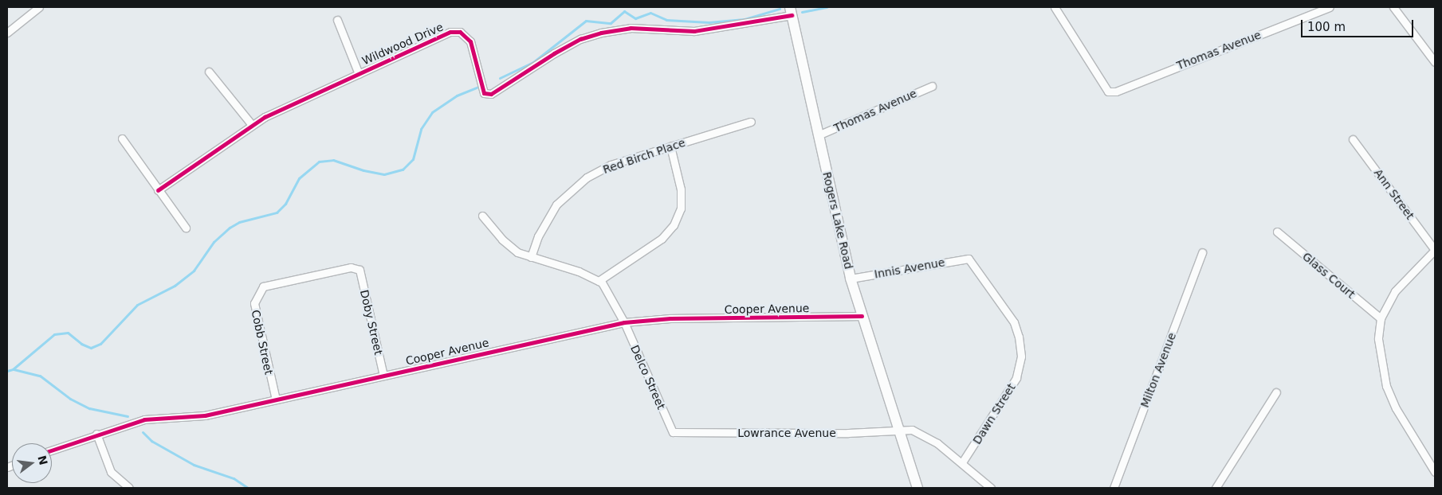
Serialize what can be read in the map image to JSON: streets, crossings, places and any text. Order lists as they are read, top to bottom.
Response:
{
  "streets": {
    "main road": ["Rogers Lake Road"],
    "street": [
      "Wildwood Drive",
      "Thomas Avenue",
      "Red Birch Place",
      "Ann Street",
      "Innis Avenue",
      "Glass Court",
      "Cooper Avenue",
      "Doby Street",
      "Cobb Street",
      "Milton Avenue",
      "Delco Street",
      "Dawn Street",
      "Lowrance Avenue"
    ]
  },
  "crossings": [
    ["Wildwood Drive", "Rogers Lake Road"],
    ["Thomas Avenue", "Rogers Lake Road"],
    ["Rogers Lake Road", "Innis Avenue"],
    ["Rogers Lake Road", "Cooper Avenue"],
    ["Rogers Lake Road", "Lowrance Avenue"],
    ["Innis Avenue", "Dawn Street"],
    ["Cooper Avenue", "Doby Street"],
    ["Cooper Avenue", "Cobb Street"],
    ["Cooper Avenue", "Delco Street"],
    ["Doby Street", "Cobb Street"],
    ["Delco Street", "Lowrance Avenue"]
  ],
  "scale_bar": "100 m",
  "north": "right"
}
